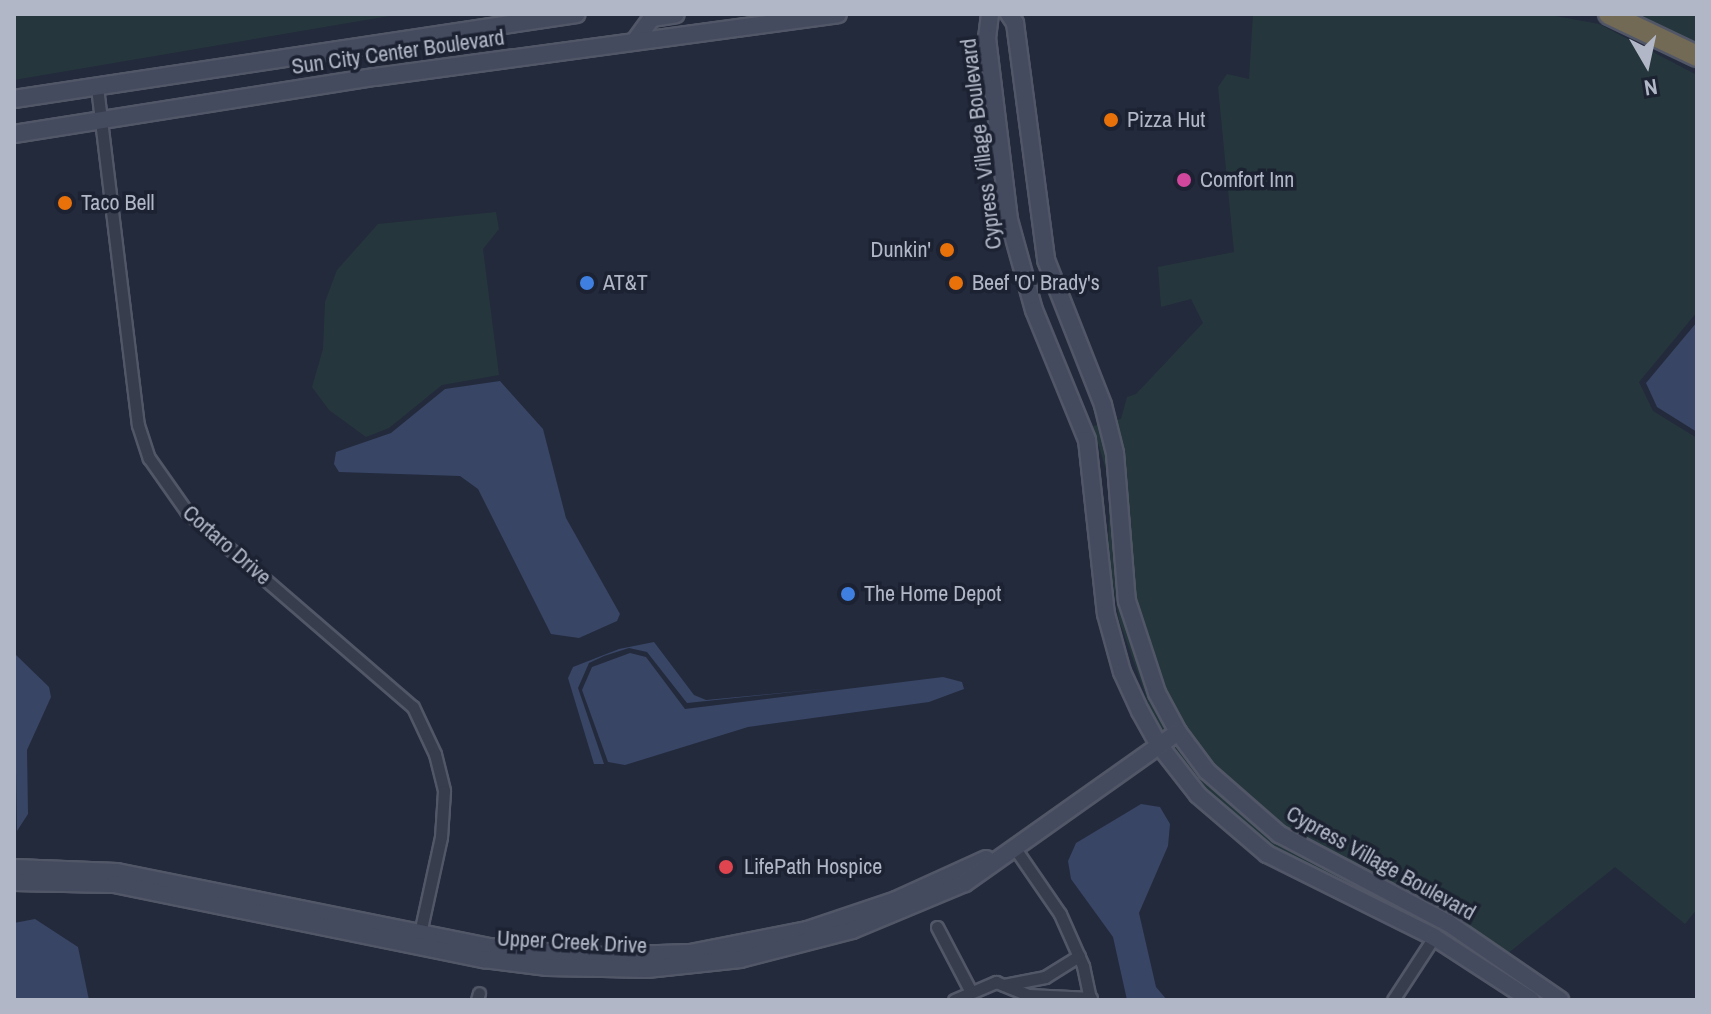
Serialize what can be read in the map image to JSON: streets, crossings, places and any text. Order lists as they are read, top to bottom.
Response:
{
  "streets": {
    "street": [
      "Sun City Center Boulevard",
      "Cypress Village Boulevard",
      "Cortaro Drive",
      "Upper Creek Drive"
    ]
  },
  "crossings": [
    ["Sun City Center Boulevard", "Cortaro Drive"],
    ["Cypress Village Boulevard", "Upper Creek Drive"],
    ["Cortaro Drive", "Upper Creek Drive"]
  ],
  "places": [
    "Pizza Hut",
    "Comfort Inn",
    "Taco Bell",
    "Dunkin'",
    "AT&T",
    "Beef 'O' Brady's",
    "The Home Depot",
    "LifePath Hospice"
  ],
  "north": "bottom"
}
